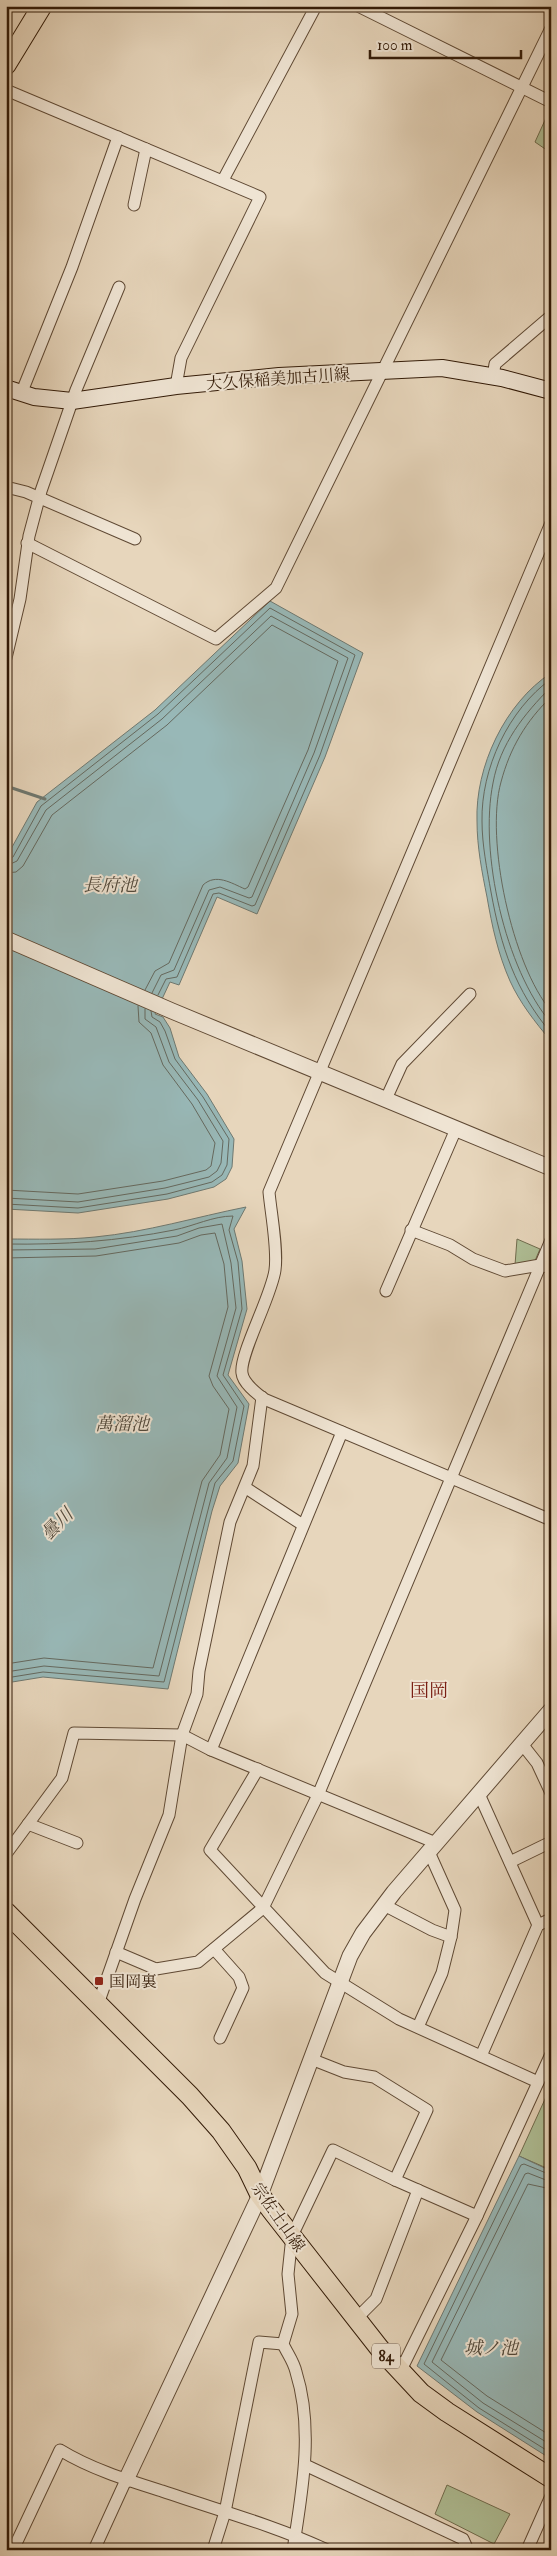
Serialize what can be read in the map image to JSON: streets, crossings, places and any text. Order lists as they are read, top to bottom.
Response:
{
  "streets": {
    "main road": ["大久保稲美加古川線", "宗佐土山線", "84"]
  },
  "districts": ["国岡"],
  "water": [
    "長府池",
    "萬溜池",
    "曇川",
    "城ノ池"
  ],
  "places": {
    "transit": ["国岡裏"]
  },
  "scale_bar": "100 m"
}
